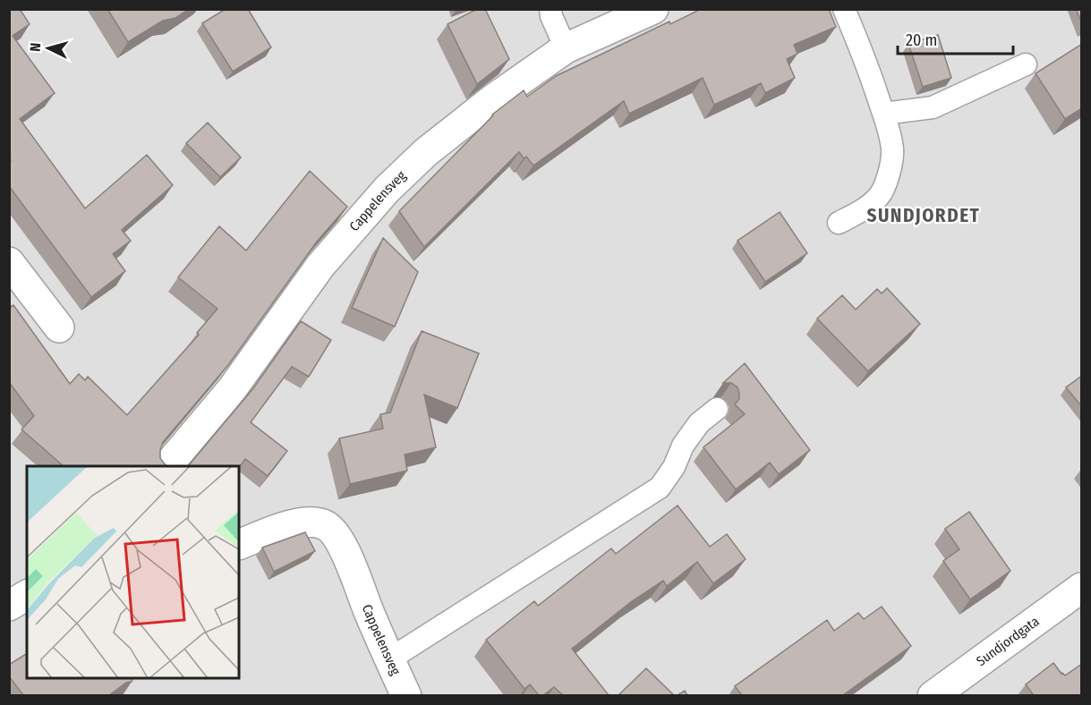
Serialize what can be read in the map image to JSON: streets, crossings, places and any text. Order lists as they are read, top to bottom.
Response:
{
  "streets": {
    "street": ["Cappelensveg", "Sundjordgata"]
  },
  "districts": ["SUNDJORDET"],
  "scale_bar": "20 m",
  "north": "left"
}
